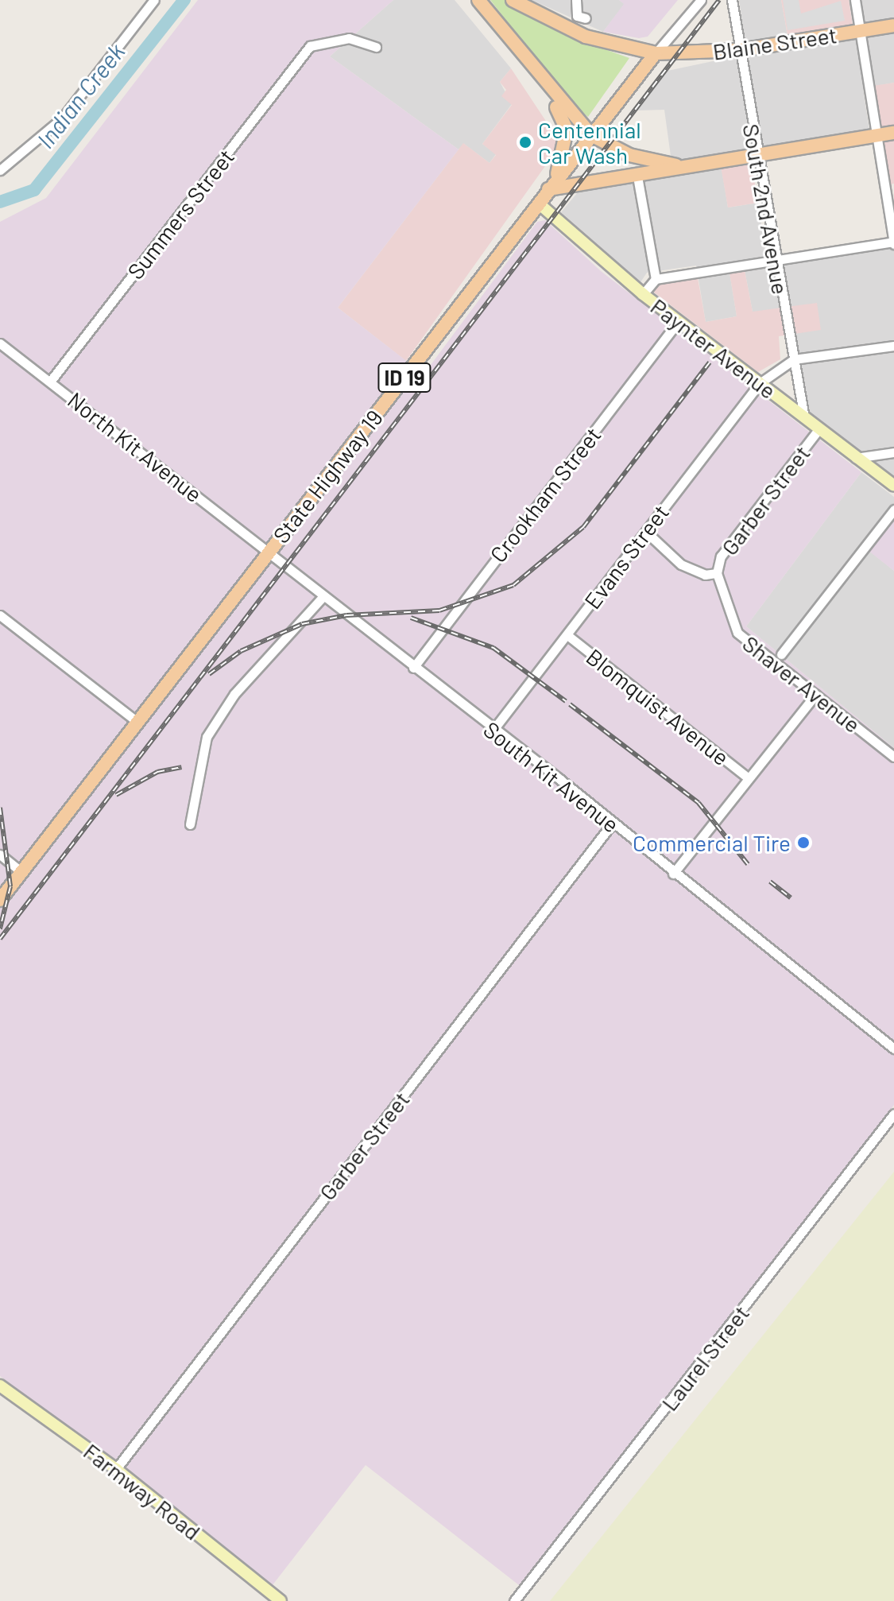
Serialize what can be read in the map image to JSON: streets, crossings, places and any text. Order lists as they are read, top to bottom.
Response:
{
  "streets": {
    "main road": ["Blaine Street", "ID 19", "State Highway 19"],
    "street": [
      "South 2nd Avenue",
      "Summers Street",
      "Paynter Avenue",
      "North Kit Avenue",
      "Crookham Street",
      "Garber Street",
      "Evans Street",
      "Shaver Avenue",
      "Blomquist Avenue",
      "South Kit Avenue",
      "Laurel Street",
      "Farmway Road"
    ]
  },
  "crossings": [
    ["Blaine Street", "South 2nd Avenue"],
    ["Blaine Street", "State Highway 19"],
    ["South 2nd Avenue", "Paynter Avenue"],
    ["South 2nd Avenue", "Evans Street"],
    ["Summers Street", "North Kit Avenue"],
    ["Paynter Avenue", "State Highway 19"],
    ["Paynter Avenue", "Crookham Street"],
    ["Paynter Avenue", "Garber Street"],
    ["Paynter Avenue", "Evans Street"],
    ["North Kit Avenue", "State Highway 19"],
    ["North Kit Avenue", "South Kit Avenue"],
    ["State Highway 19", "South Kit Avenue"],
    ["Crookham Street", "South Kit Avenue"],
    ["Garber Street", "Shaver Avenue"],
    ["Garber Street", "South Kit Avenue"],
    ["Garber Street", "Farmway Road"],
    ["Evans Street", "Blomquist Avenue"],
    ["Evans Street", "South Kit Avenue"]
  ],
  "water": ["Indian Creek"],
  "places": ["Centennial Car Wash", "Commercial Tire"]
}
